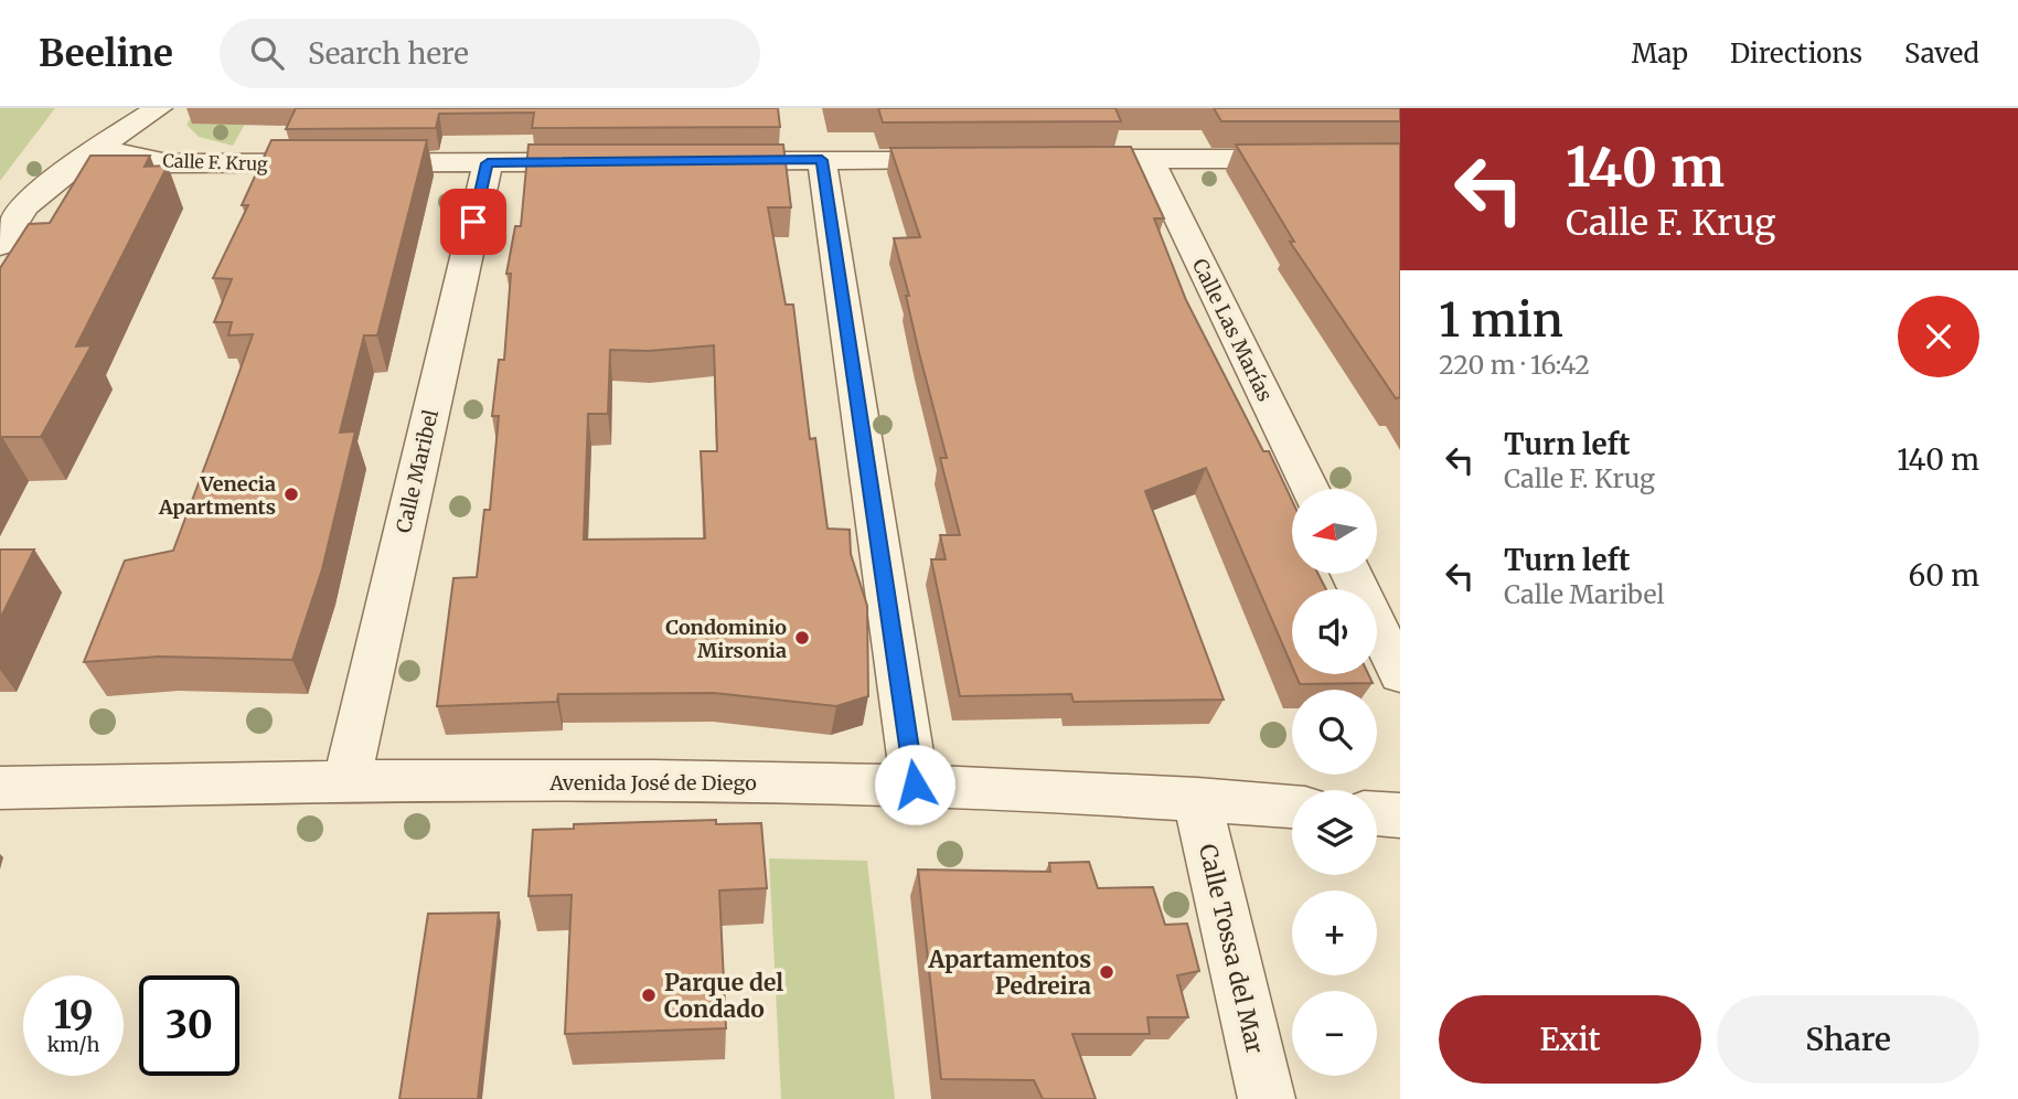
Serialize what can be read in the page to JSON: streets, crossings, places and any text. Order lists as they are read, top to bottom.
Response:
{
  "streets": {
    "street": [
      "Calle F. Krug",
      "Calle Las Marías",
      "Calle Maribel",
      "Avenida José de Diego",
      "Calle Tossa del Mar"
    ]
  },
  "crossings": [
    ["Calle F. Krug", "Calle Maribel"],
    ["Calle Maribel", "Avenida José de Diego"],
    ["Avenida José de Diego", "Calle Tossa del Mar"]
  ],
  "places": [
    "Venecia Apartments",
    "Condominio Mirsonia",
    "Apartamentos Pedreira",
    "Parque del Condado"
  ],
  "north": "left",
  "page": {
    "header": "Beeline",
    "search": "Search here",
    "nav": ["Map", "Directions", "Saved"],
    "turn": ["140 m", "Calle F. Krug"],
    "heading": ["1 min", "220 m · 16:42"],
    "list": [
      {
        "name": "Turn left",
        "note": "Calle F. Krug",
        "value": "140 m"
      },
      {
        "name": "Turn left",
        "note": "Calle Maribel",
        "value": "60 m"
      }
    ],
    "map_buttons": ["+", "−"],
    "speed": "19 km/h",
    "limit": "30",
    "buttons": ["Exit", "Share"]
  }
}
